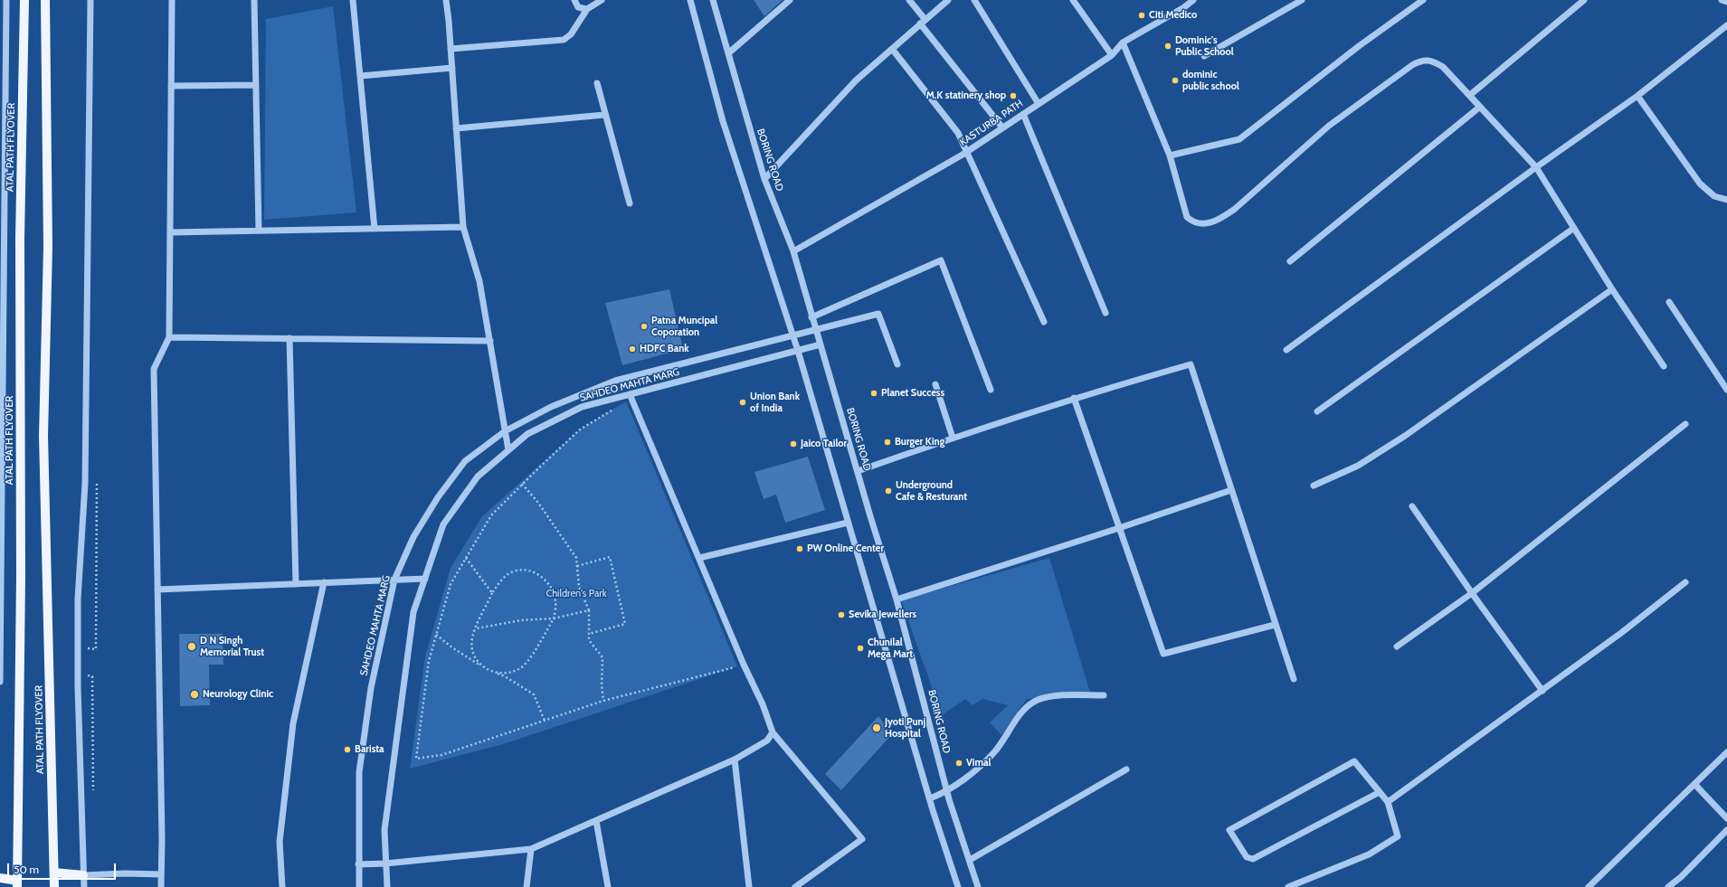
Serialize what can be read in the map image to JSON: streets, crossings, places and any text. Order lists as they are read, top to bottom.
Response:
{
  "streets": {
    "main road": ["ATAL PATH FLYOVER"],
    "street": ["KASTURBA PATH", "BORING ROAD", "SAHDEO MAHTA MARG"]
  },
  "crossings": [
    ["KASTURBA PATH", "BORING ROAD"],
    ["BORING ROAD", "SAHDEO MAHTA MARG"]
  ],
  "parks": ["Children's Park"],
  "places": [
    "Citi Medico",
    "Dominic's Public School",
    "dominic public school",
    "M.K statinery shop",
    "Patna Muncipal Coporation",
    "HDFC Bank",
    "Planet Success",
    "Union Bank of India",
    "Burger King",
    "Jaico Tailor",
    "Underground Cafe & Resturant",
    "PW Online Center",
    "Sevika Jewellers",
    "D N Singh Memorial Trust",
    "Chunilal Mega Mart",
    "Neurology Clinic",
    "Jyoti Punj Hospital",
    "Barista",
    "Vimal"
  ],
  "scale_bar": "50 m"
}
